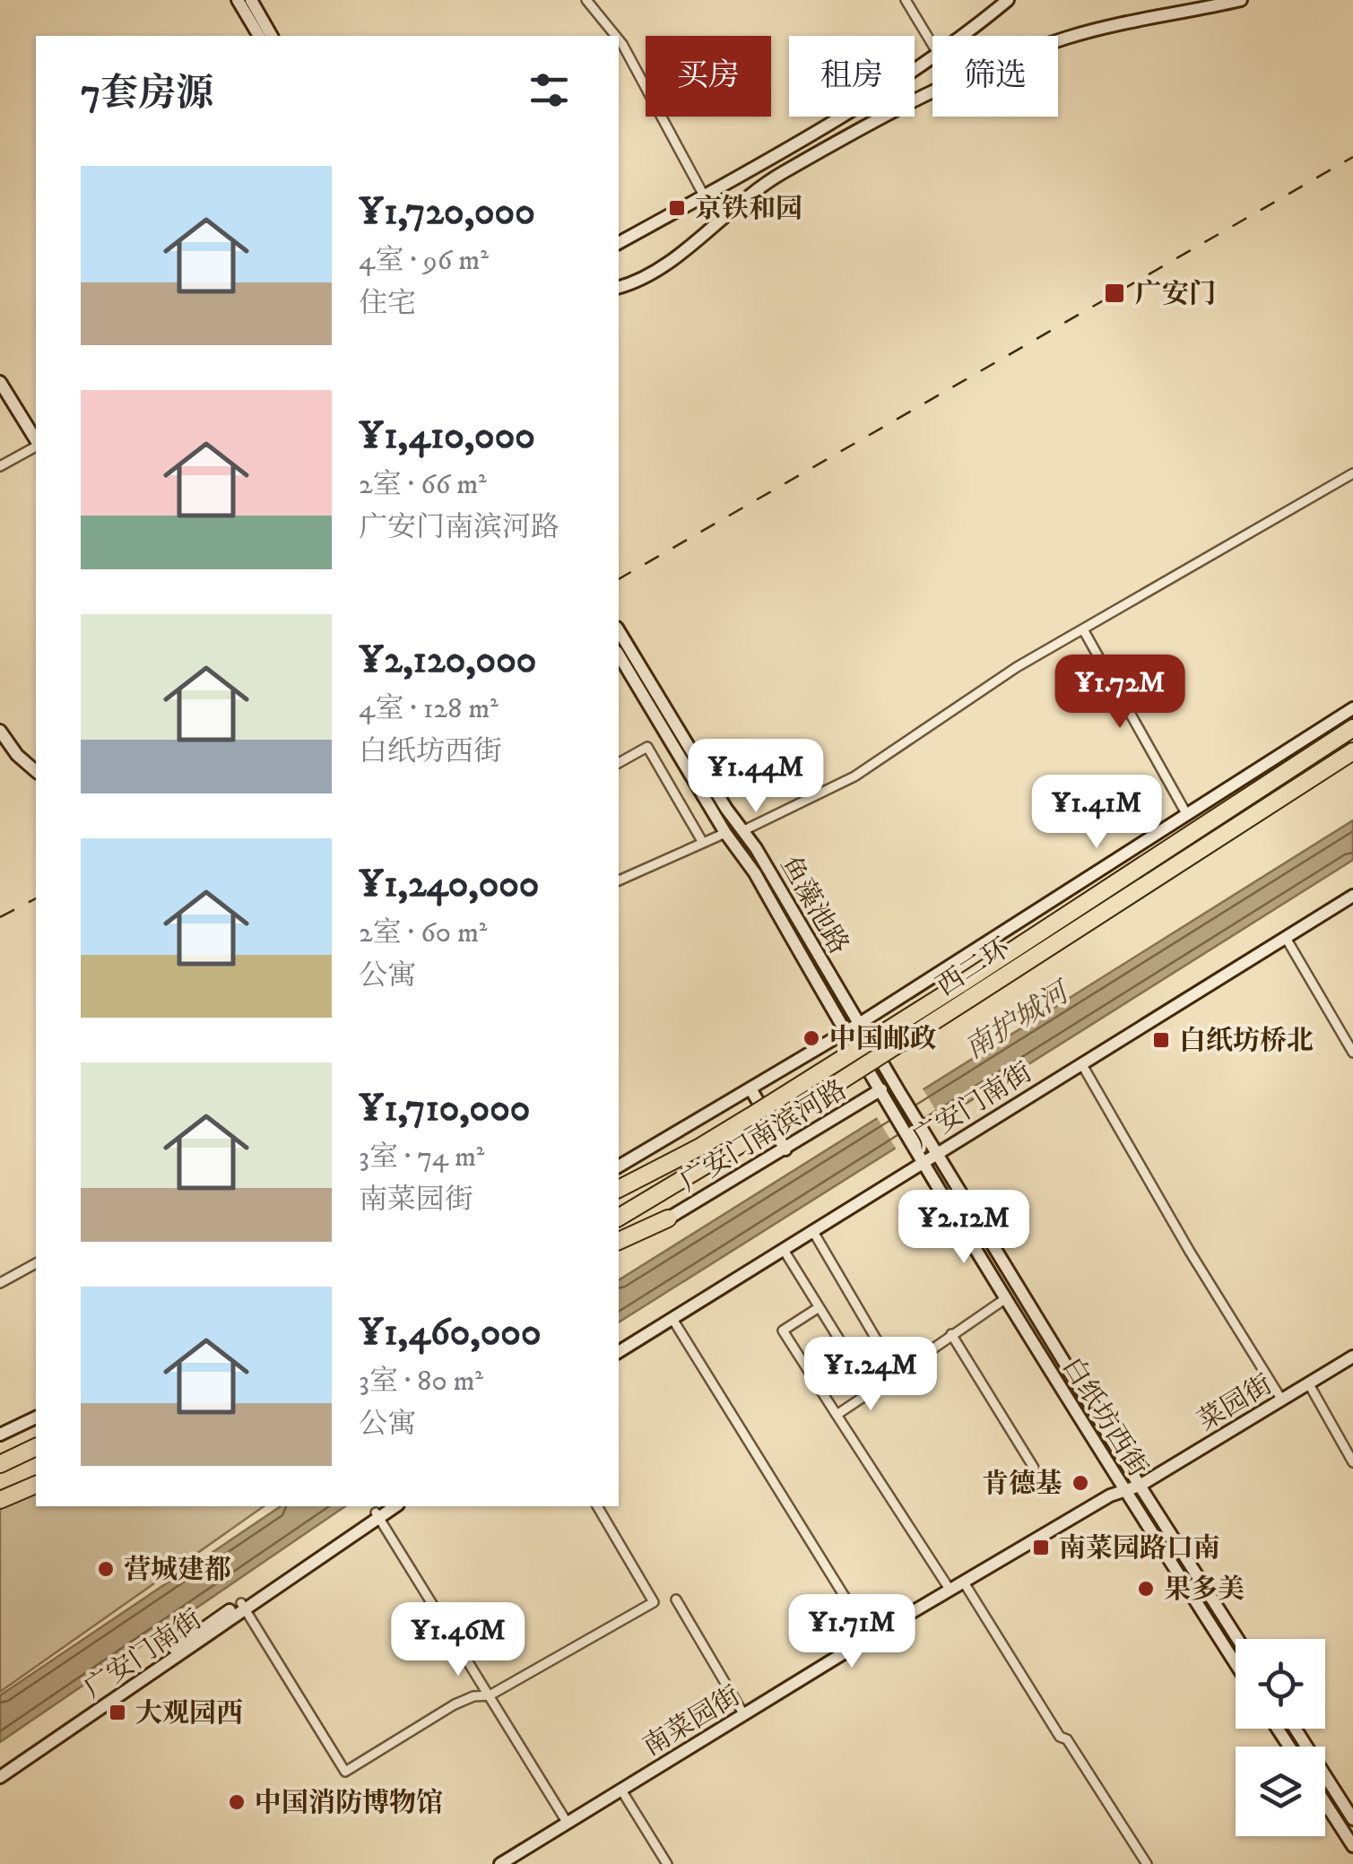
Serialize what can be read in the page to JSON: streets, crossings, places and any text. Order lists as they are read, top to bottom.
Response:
{
  "streets": {
    "highway": ["西二环"],
    "street": [
      "鱼藻池路",
      "广安门南街",
      "广安门南滨河路",
      "菜园街",
      "白纸坊西街",
      "南菜园街"
    ]
  },
  "crossings": [
    ["鱼藻池路", "广安门南滨河路"],
    ["鱼藻池路", "白纸坊西街"],
    ["广安门南街", "白纸坊西街"],
    ["广安门南滨河路", "白纸坊西街"],
    ["菜园街", "白纸坊西街"],
    ["菜园街", "南菜园街"],
    ["白纸坊西街", "南菜园街"]
  ],
  "water": ["南护城河"],
  "places": {
    "transit": [
      "京铁和园",
      "广安门",
      "白纸坊桥北",
      "南菜园路口南",
      "大观园西"
    ],
    "other": [
      "中国邮政",
      "肯德基",
      "营城建都",
      "果多美",
      "中国消防博物馆"
    ]
  },
  "page": {
    "chip": ["买房", "租房", "筛选"],
    "heading": "7套房源",
    "list": [
      {
        "name": "¥1,720,000",
        "note": "4室 · 96 m² · 住宅"
      },
      {
        "name": "¥1,410,000",
        "note": "2室 · 66 m² · 广安门南滨河路"
      },
      {
        "name": "¥2,120,000",
        "note": "4室 · 128 m² · 白纸坊西街"
      },
      {
        "name": "¥1,240,000",
        "note": "2室 · 60 m² · 公寓"
      },
      {
        "name": "¥1,710,000",
        "note": "3室 · 74 m² · 南菜园街"
      },
      {
        "name": "¥1,460,000",
        "note": "3室 · 80 m² · 公寓"
      }
    ],
    "price": [
      "¥1.72M",
      "¥1.44M",
      "¥1.41M",
      "¥2.12M",
      "¥1.24M",
      "¥1.71M",
      "¥1.46M"
    ]
  }
}
